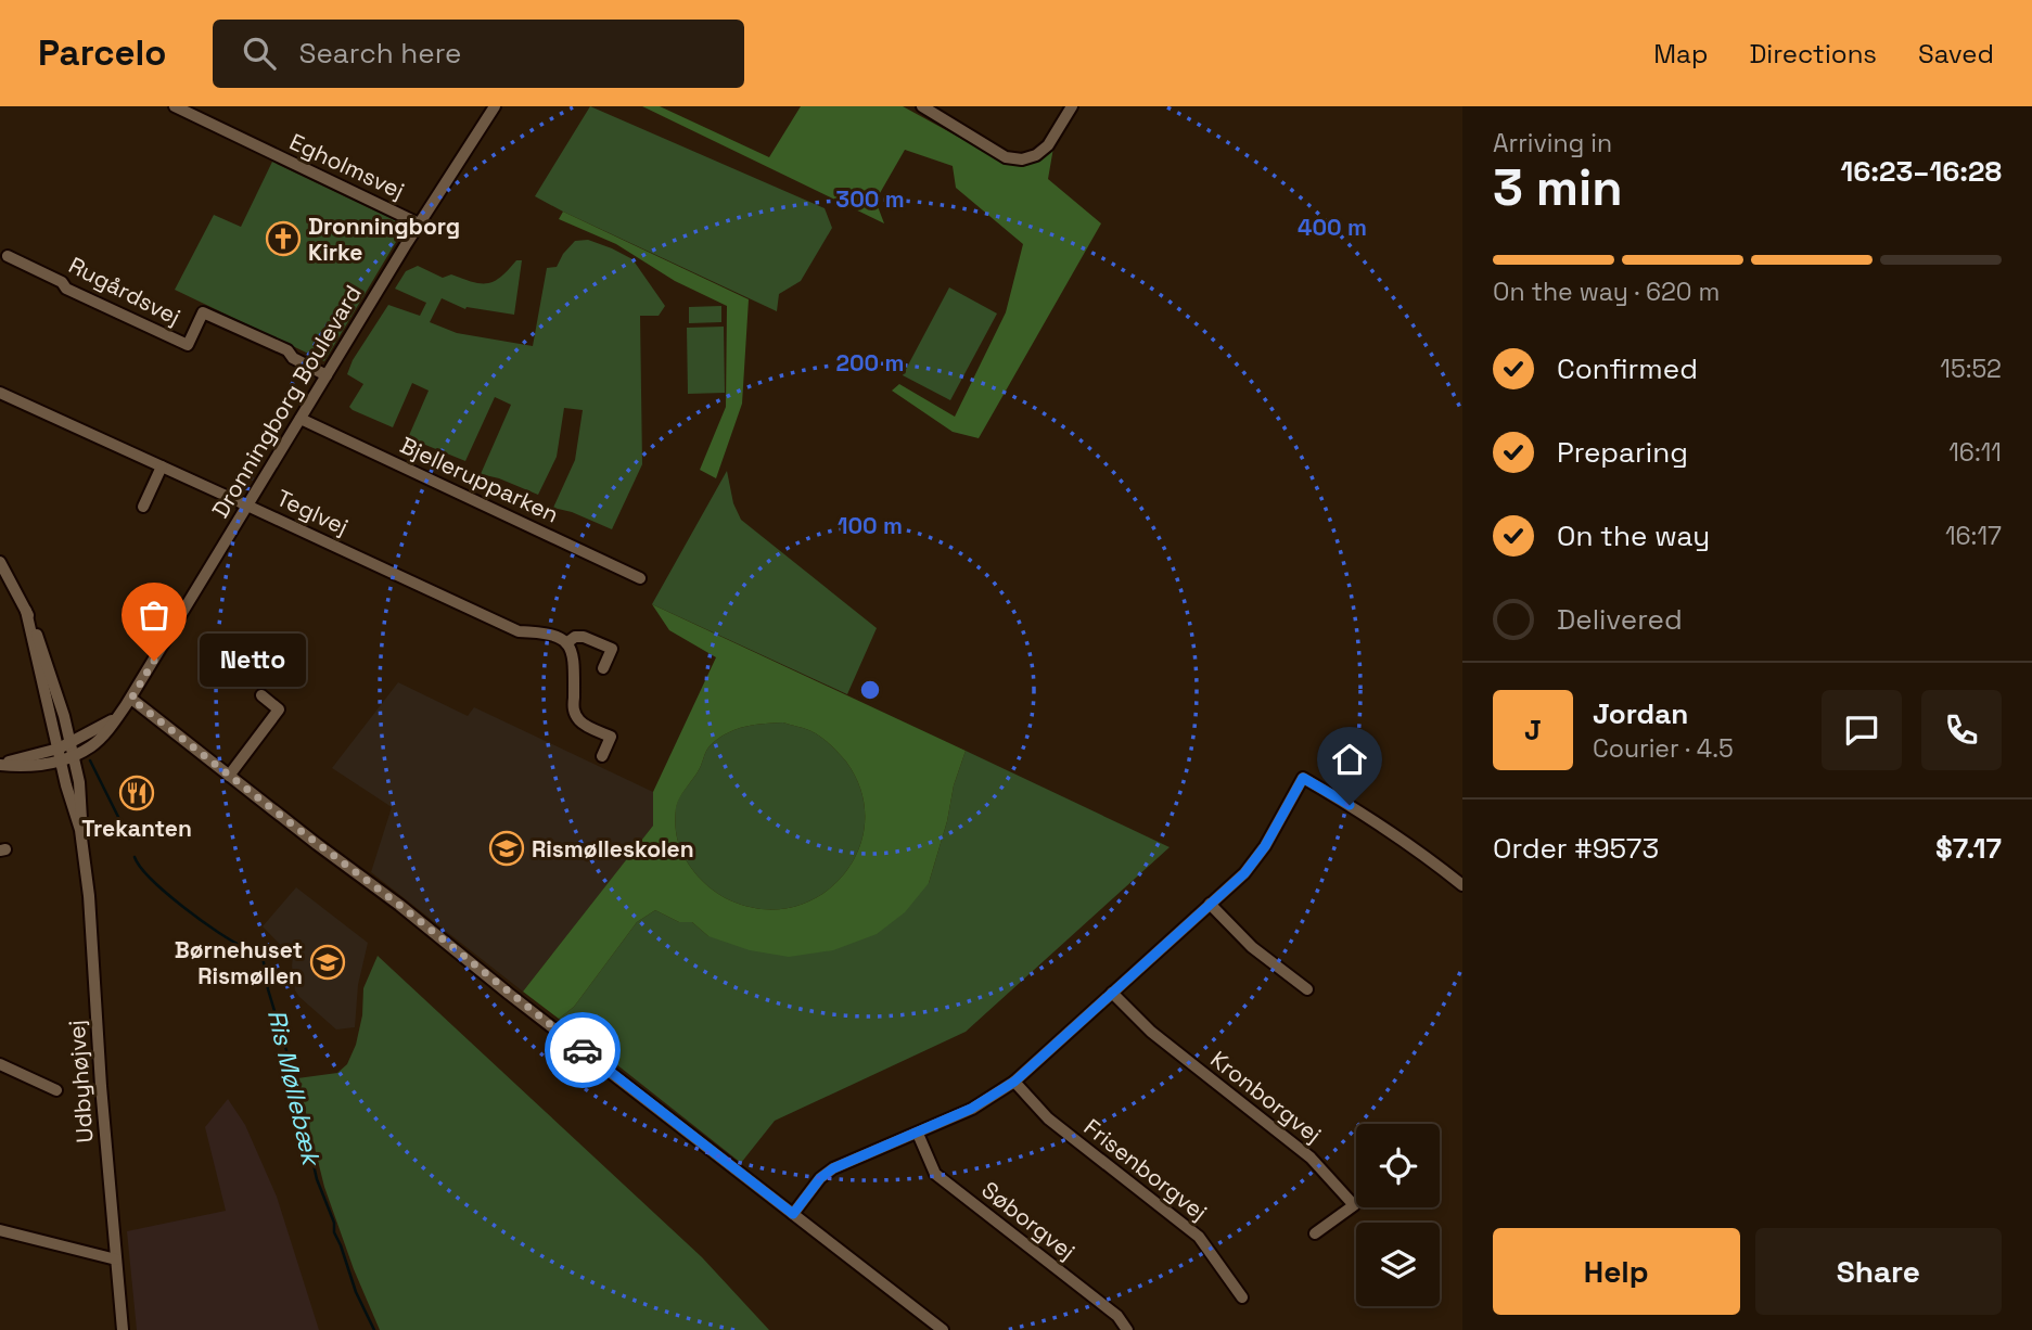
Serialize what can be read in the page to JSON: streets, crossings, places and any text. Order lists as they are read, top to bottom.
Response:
{
  "streets": {
    "street": [
      "Egholmsvej",
      "Rugårdsvej",
      "Dronningborg Boulevard",
      "Bjellerupparken",
      "Teglvej",
      "Udbyhøjvej",
      "Kronborgvej",
      "Frisenborgvej",
      "Søborgvej"
    ]
  },
  "crossings": [
    ["Egholmsvej", "Dronningborg Boulevard"],
    ["Rugårdsvej", "Dronningborg Boulevard"],
    ["Dronningborg Boulevard", "Bjellerupparken"],
    ["Dronningborg Boulevard", "Teglvej"],
    ["Dronningborg Boulevard", "Udbyhøjvej"]
  ],
  "water": ["Ris Møllebæk"],
  "places": {
    "church": ["Dronningborg Kirke"],
    "other": ["Netto"],
    "restaurant": ["Trekanten"],
    "school or university": ["Rismølleskolen", "Børnehuset Rismøllen"]
  },
  "page": {
    "header": "Parcelo",
    "search": "Search here",
    "nav": ["Map", "Directions", "Saved"],
    "heading": ["3 min", "Arriving in", "16:23–16:28"],
    "panel": [
      "Jordan",
      "Courier · 4.5",
      "Order #9573",
      "$7.17"
    ],
    "bar": "On the way · 620 m",
    "list": [
      ["Confirmed", "15:52"],
      ["Preparing", "16:11"],
      ["On the way", "16:17"],
      "Delivered"
    ],
    "bubble": "Netto",
    "round": "J",
    "buttons": ["Help", "Share"]
  },
  "rings": [
    "300 m",
    "400 m",
    "200 m",
    "100 m"
  ]
}
